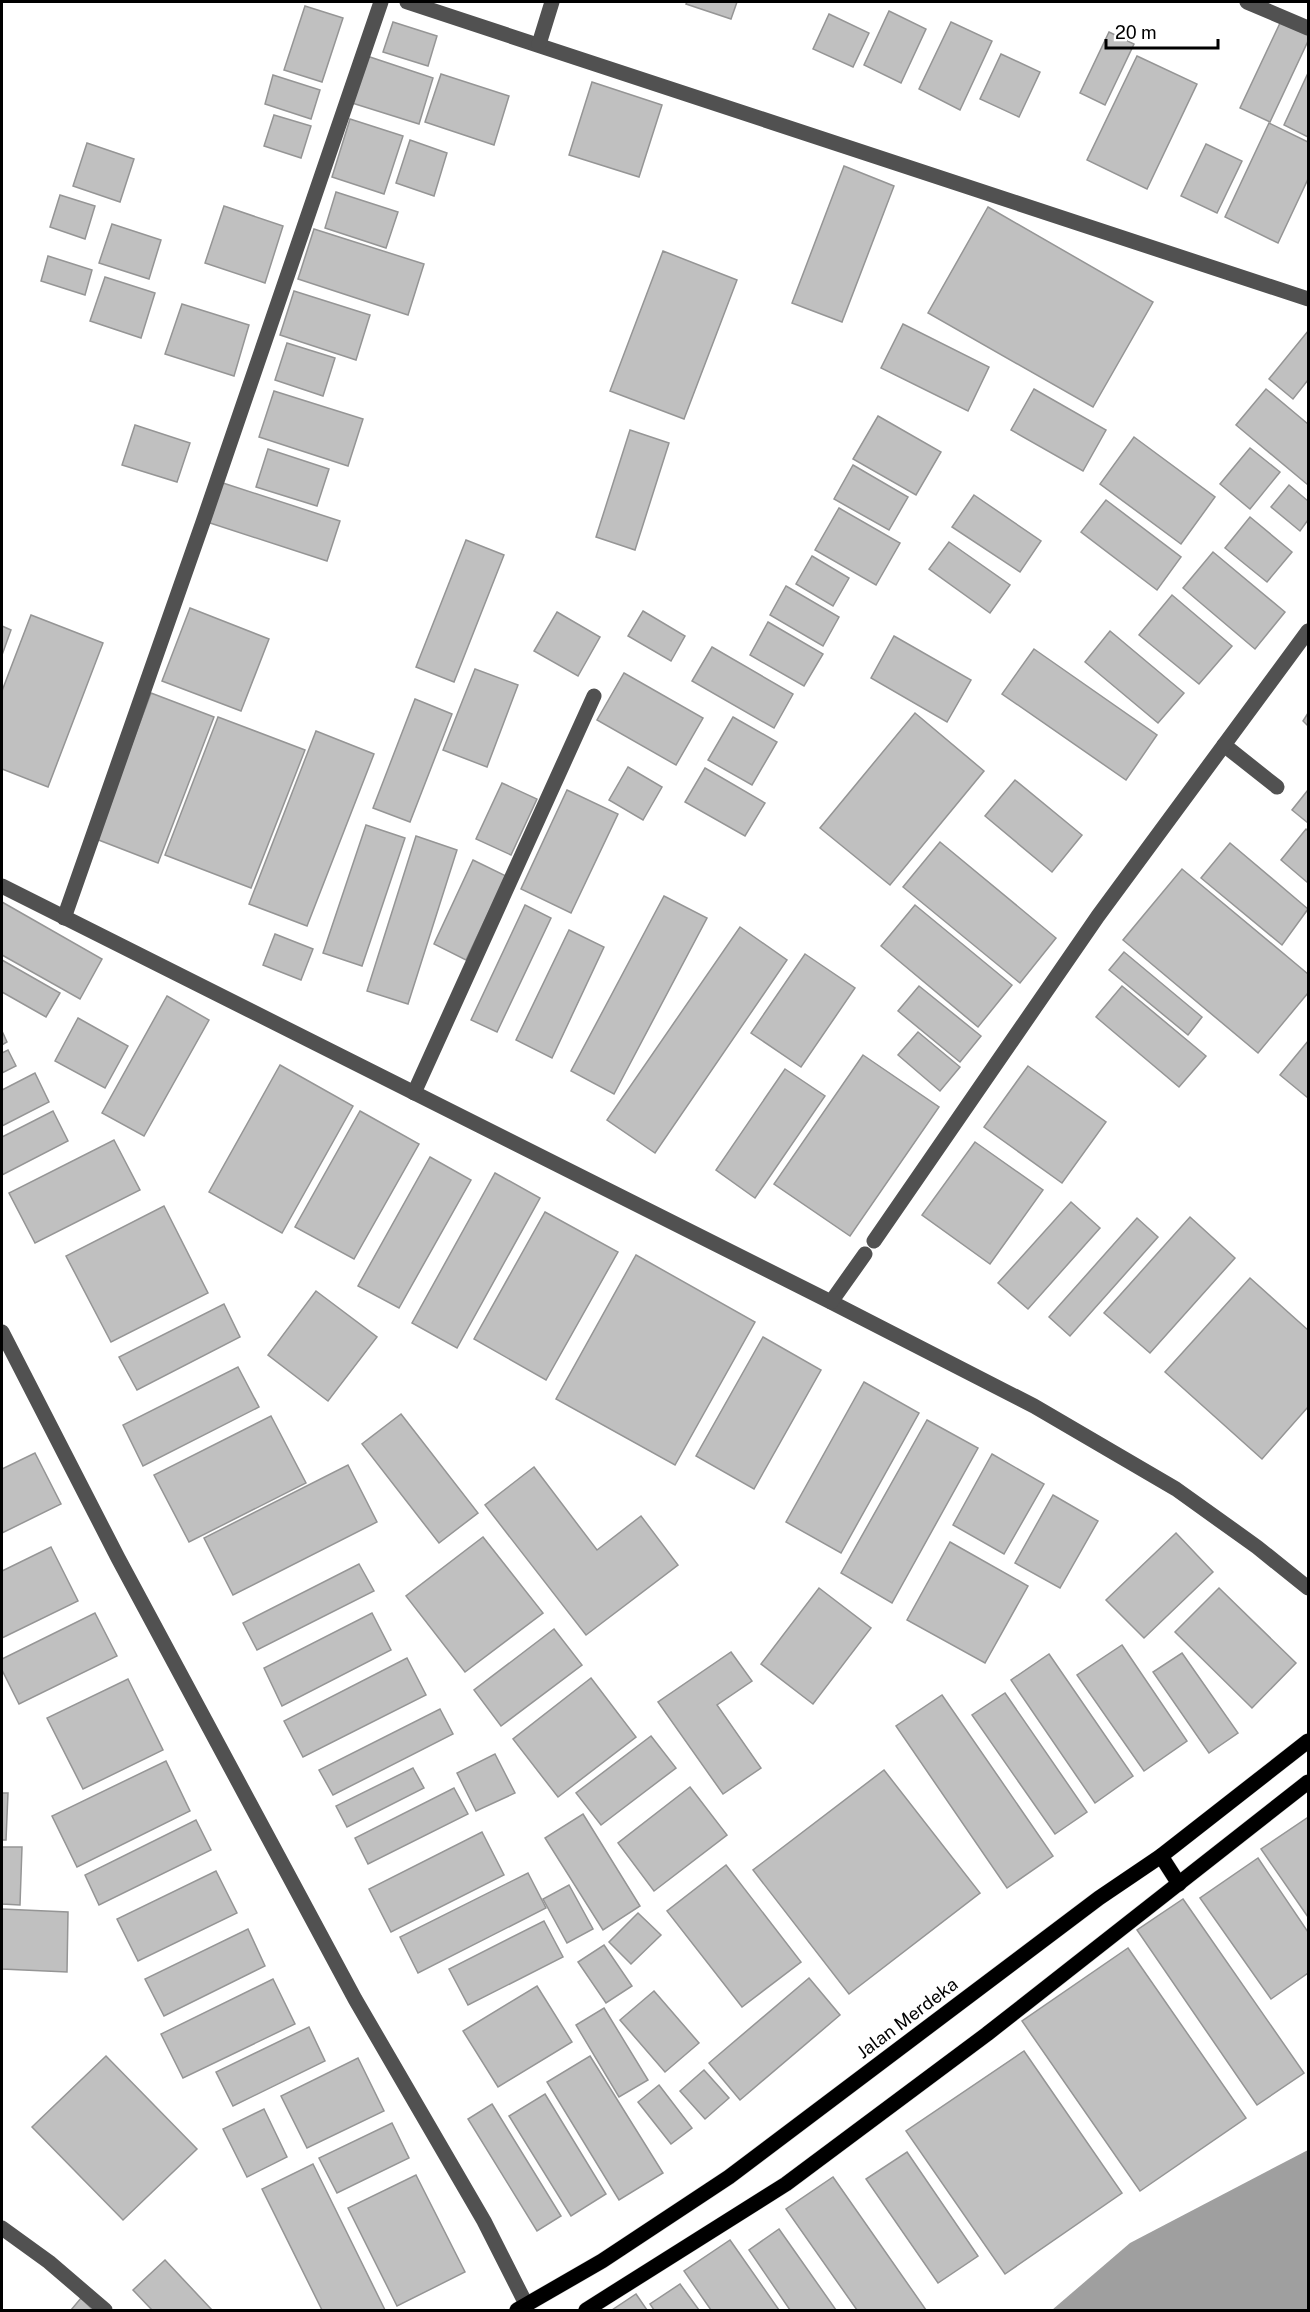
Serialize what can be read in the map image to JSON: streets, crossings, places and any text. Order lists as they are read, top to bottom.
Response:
{
  "streets": {
    "main road": ["Jalan Merdeka"]
  },
  "scale_bar": "20 m"
}
